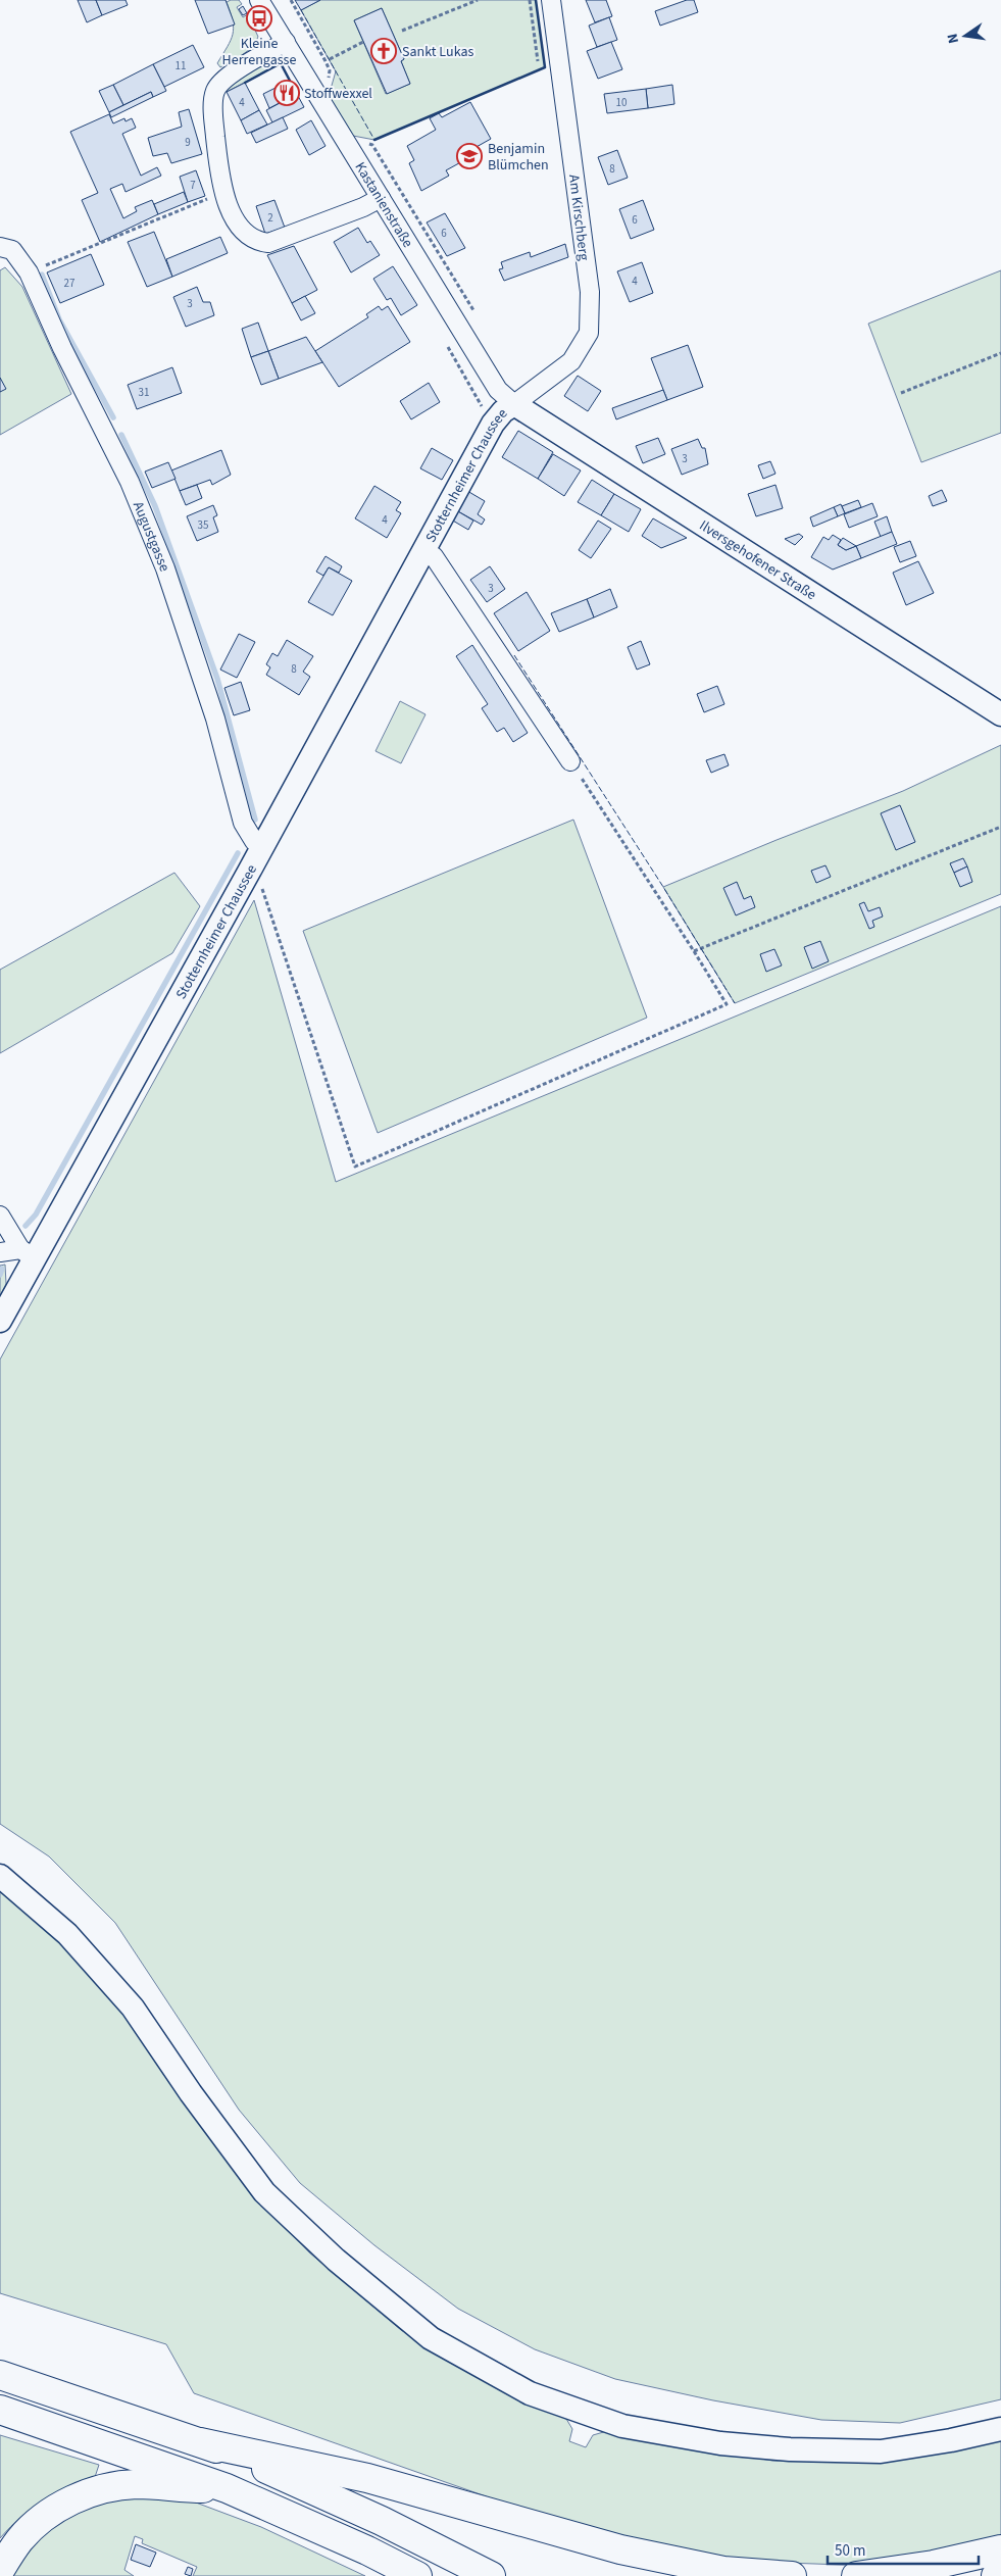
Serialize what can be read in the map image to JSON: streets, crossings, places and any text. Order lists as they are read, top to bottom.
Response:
{
  "streets": {
    "street": [
      "Kastanienstraße",
      "Am Kirschberg",
      "Stotternheimer Chaussee",
      "Augustgasse",
      "Ilversgehofener Straße"
    ]
  },
  "crossings": [
    ["Kastanienstraße", "Am Kirschberg"],
    ["Kastanienstraße", "Stotternheimer Chaussee"],
    ["Kastanienstraße", "Ilversgehofener Straße"],
    ["Am Kirschberg", "Stotternheimer Chaussee"],
    ["Am Kirschberg", "Ilversgehofener Straße"],
    ["Stotternheimer Chaussee", "Augustgasse"],
    ["Stotternheimer Chaussee", "Ilversgehofener Straße"]
  ],
  "places": {
    "bus stop": ["Kleine Herrengasse"],
    "church": ["Sankt Lukas"],
    "restaurant": ["Stoffwexxel"],
    "school or university": ["Benjamin Blümchen"]
  },
  "house_numbers": [
    "11",
    "4",
    "10",
    "9",
    "8",
    "7",
    "2",
    "6",
    "6",
    "4",
    "27",
    "3",
    "31",
    "3",
    "4",
    "35",
    "3",
    "8"
  ],
  "scale_bar": "50 m",
  "north": "left"
}
